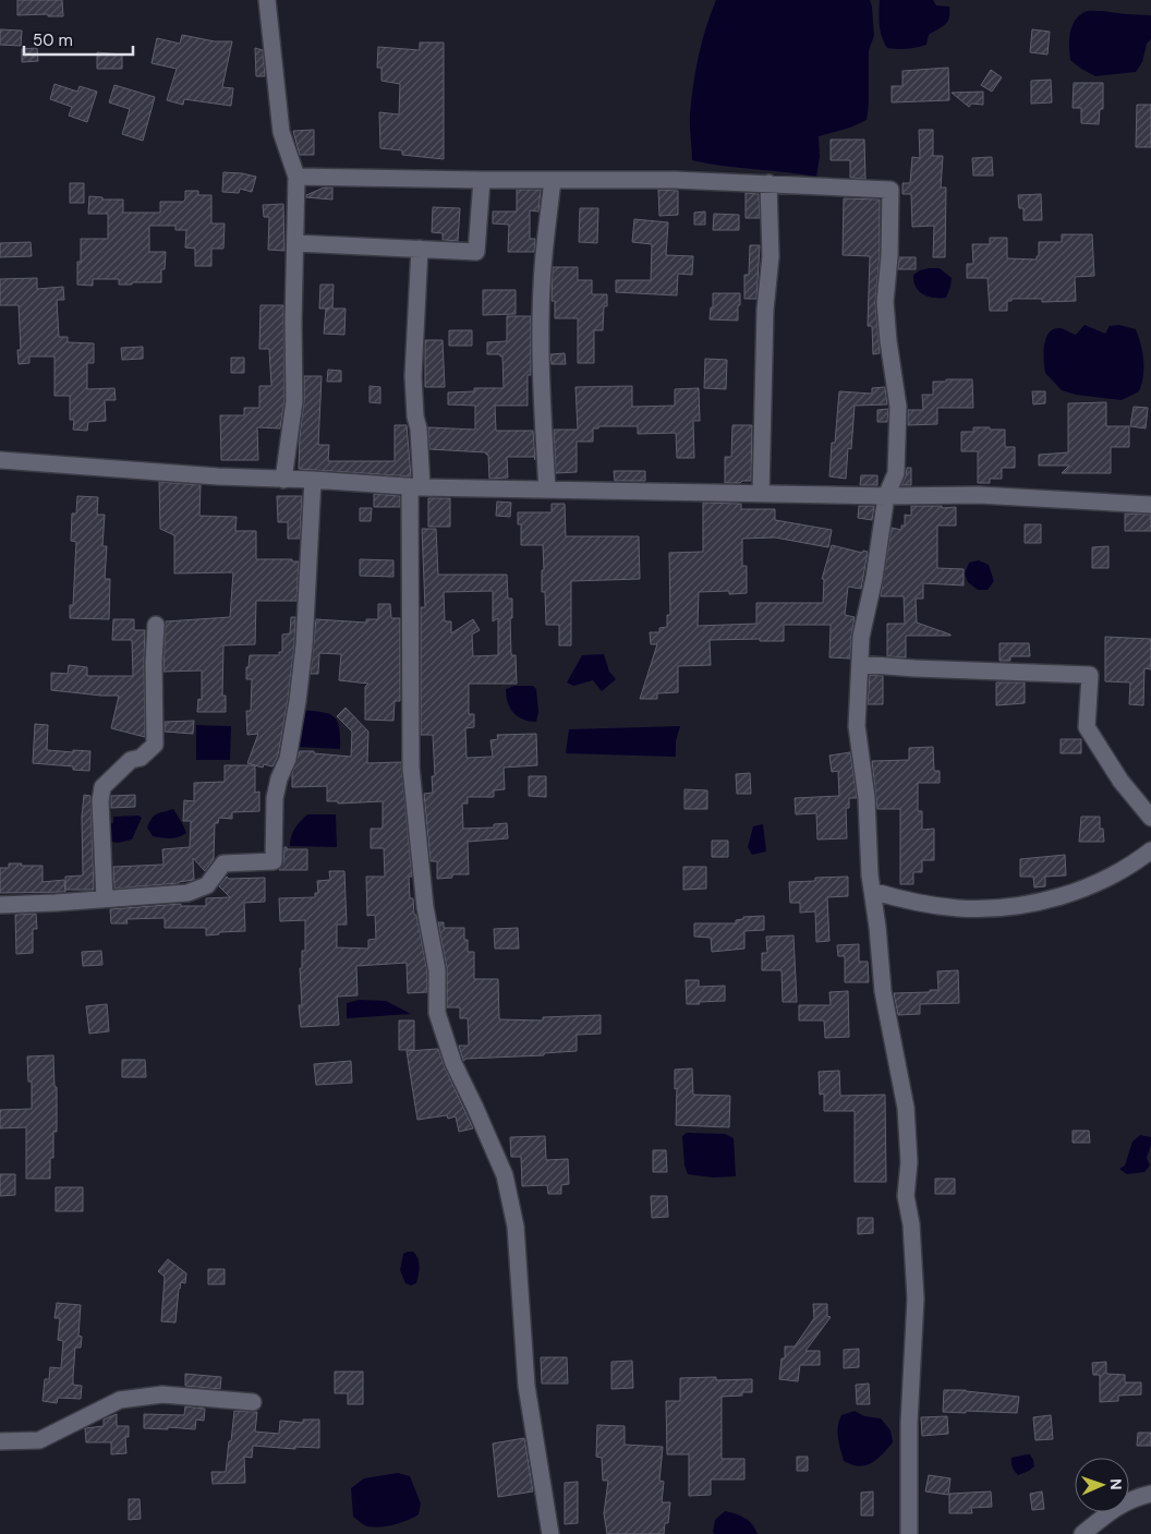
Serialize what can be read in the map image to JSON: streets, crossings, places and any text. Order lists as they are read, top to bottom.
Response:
{
  "scale_bar": "50 m",
  "north": "right"
}
